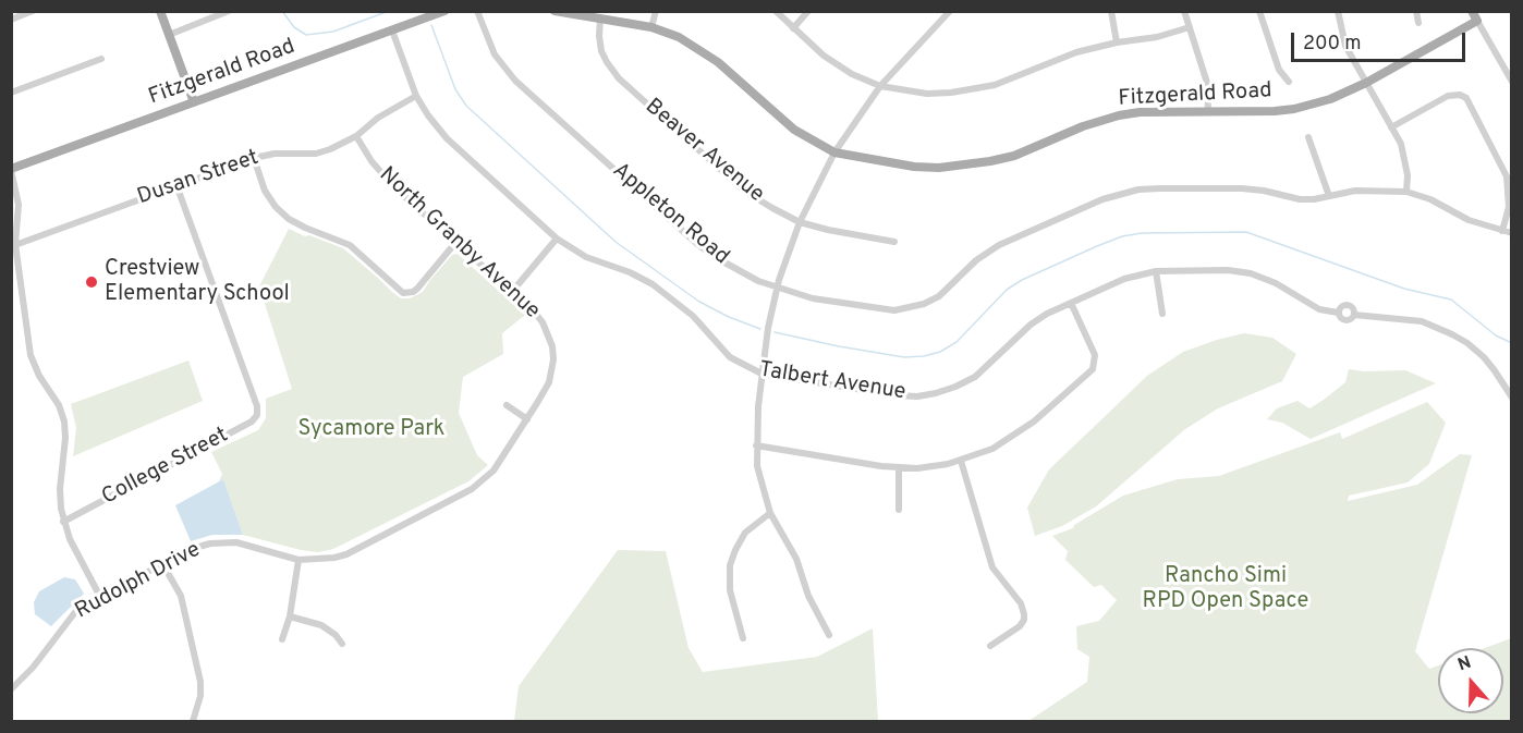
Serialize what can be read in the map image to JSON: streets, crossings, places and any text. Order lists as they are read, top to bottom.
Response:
{
  "streets": {
    "main road": ["Fitzgerald Road"],
    "street": [
      "Beaver Avenue",
      "Dusan Street",
      "Appleton Road",
      "North Granby Avenue",
      "Talbert Avenue",
      "College Street",
      "Rudolph Drive"
    ]
  },
  "crossings": [
    ["Fitzgerald Road", "Beaver Avenue"],
    ["Fitzgerald Road", "Talbert Avenue"],
    ["Dusan Street", "North Granby Avenue"],
    ["Dusan Street", "Talbert Avenue"],
    ["Dusan Street", "College Street"],
    ["North Granby Avenue", "Rudolph Drive"]
  ],
  "parks": ["Sycamore Park", "Rancho Simi RPD Open Space"],
  "places": ["Crestview Elementary School"],
  "scale_bar": "200 m",
  "north": "top"
}
